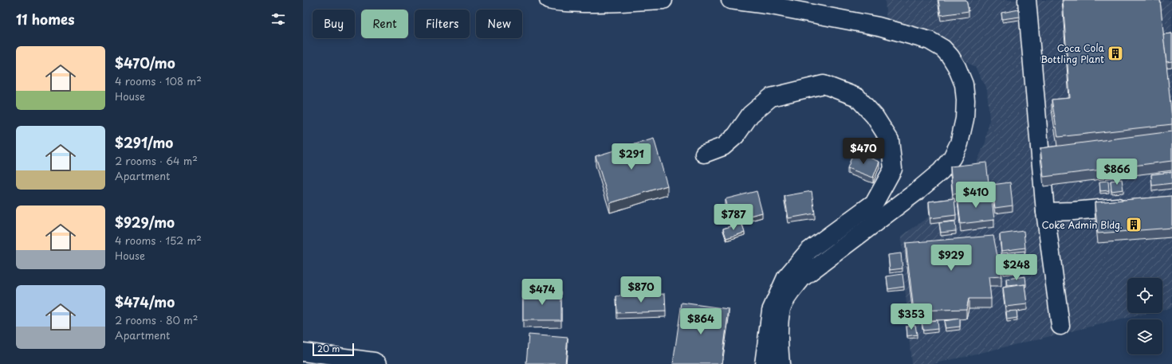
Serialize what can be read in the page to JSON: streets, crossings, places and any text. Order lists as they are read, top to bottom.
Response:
{
  "places": {
    "building": ["Coca Cola Bottling Plant", "Coke Admin Bldg."]
  },
  "scale_bar": "20 m",
  "page": {
    "heading": "11 homes",
    "chip": [
      "Buy",
      "Rent",
      "Filters",
      "New"
    ],
    "list": [
      {
        "name": "$470/mo",
        "note": "4 rooms · 108 m² · House"
      },
      {
        "name": "$291/mo",
        "note": "2 rooms · 64 m² · Apartment"
      },
      {
        "name": "$929/mo",
        "note": "4 rooms · 152 m² · House"
      },
      {
        "name": "$474/mo",
        "note": "2 rooms · 80 m² · Apartment"
      }
    ],
    "price": [
      "$470",
      "$291",
      "$866",
      "$410",
      "$787",
      "$929",
      "$248",
      "$870",
      "$474",
      "$353",
      "$864"
    ],
    "scale": "20 m"
  }
}
